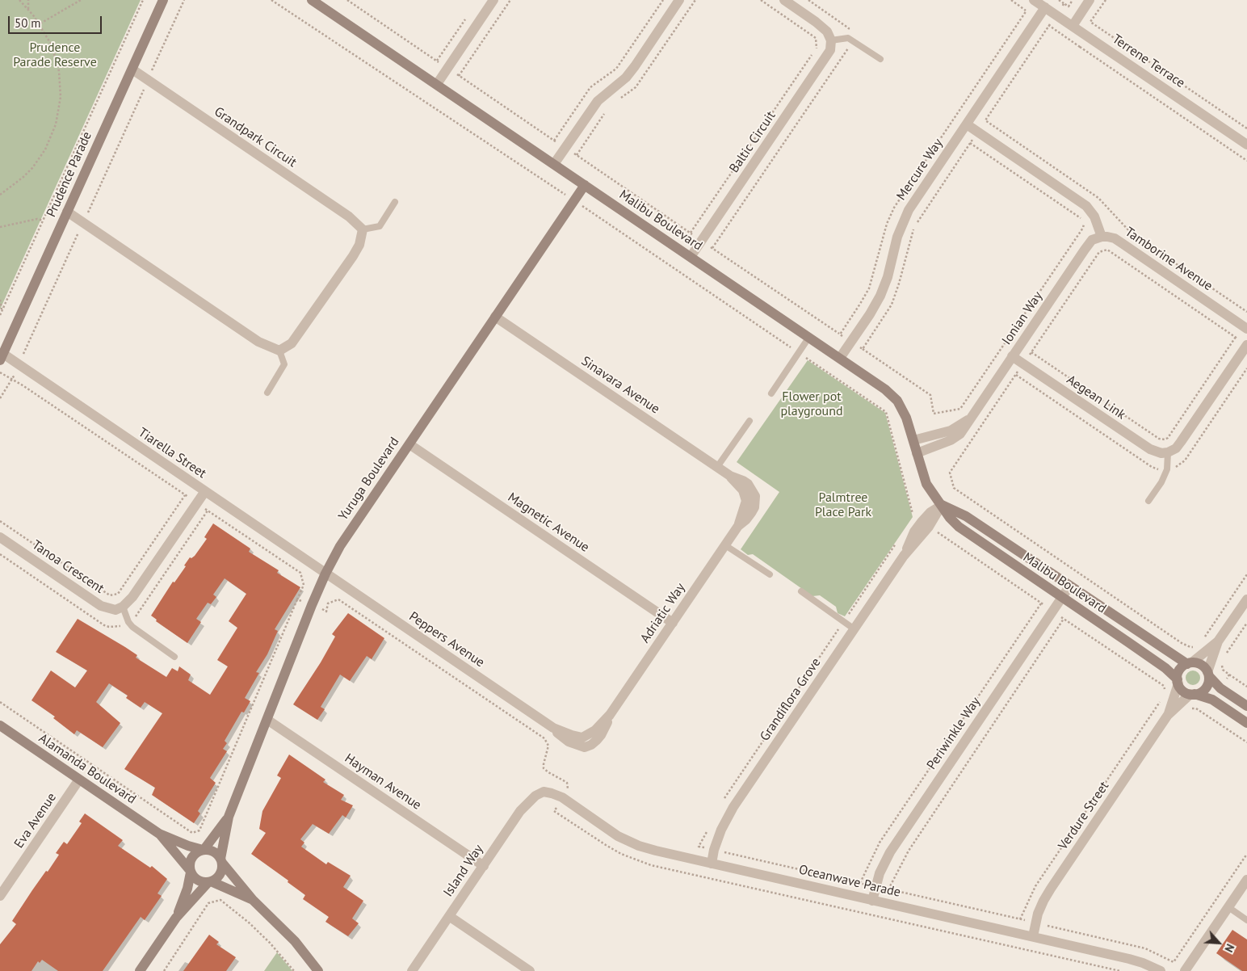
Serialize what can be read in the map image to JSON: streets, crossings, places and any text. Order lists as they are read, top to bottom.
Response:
{
  "streets": {
    "street": [
      "Terrene Terrace",
      "Grandpark Circuit",
      "Baltic Circuit",
      "Mercure Way",
      "Prudence Parade",
      "Malibu Boulevard",
      "Tamborine Avenue",
      "Ionian Way",
      "Sinavara Avenue",
      "Aegean Link",
      "Tiarella Street",
      "Yuruga Boulevard",
      "Magnetic Avenue",
      "Tanoa Crescent",
      "Adriatic Way",
      "Peppers Avenue",
      "Grandiflora Grove",
      "Periwinkle Way",
      "Alamanda Boulevard",
      "Hayman Avenue",
      "Verdure Street",
      "Eva Avenue",
      "Island Way",
      "Oceanwave Parade"
    ]
  },
  "crossings": [
    ["Terrene Terrace", "Mercure Way"],
    ["Grandpark Circuit", "Prudence Parade"],
    ["Baltic Circuit", "Malibu Boulevard"],
    ["Mercure Way", "Malibu Boulevard"],
    ["Prudence Parade", "Tiarella Street"],
    ["Malibu Boulevard", "Ionian Way"],
    ["Malibu Boulevard", "Yuruga Boulevard"],
    ["Malibu Boulevard", "Grandiflora Grove"],
    ["Malibu Boulevard", "Periwinkle Way"],
    ["Malibu Boulevard", "Verdure Street"],
    ["Tamborine Avenue", "Ionian Way"],
    ["Ionian Way", "Aegean Link"],
    ["Sinavara Avenue", "Yuruga Boulevard"],
    ["Sinavara Avenue", "Adriatic Way"],
    ["Tiarella Street", "Yuruga Boulevard"],
    ["Tiarella Street", "Peppers Avenue"],
    ["Yuruga Boulevard", "Magnetic Avenue"],
    ["Yuruga Boulevard", "Peppers Avenue"],
    ["Yuruga Boulevard", "Alamanda Boulevard"],
    ["Yuruga Boulevard", "Hayman Avenue"],
    ["Magnetic Avenue", "Adriatic Way"],
    ["Adriatic Way", "Peppers Avenue"],
    ["Grandiflora Grove", "Oceanwave Parade"],
    ["Periwinkle Way", "Oceanwave Parade"],
    ["Alamanda Boulevard", "Eva Avenue"],
    ["Hayman Avenue", "Island Way"],
    ["Verdure Street", "Oceanwave Parade"],
    ["Island Way", "Oceanwave Parade"]
  ],
  "parks": ["Prudence Parade Reserve", "Flower pot playground", "Palmtree Place Park"],
  "scale_bar": "50 m",
  "north": "bottom right"
}
